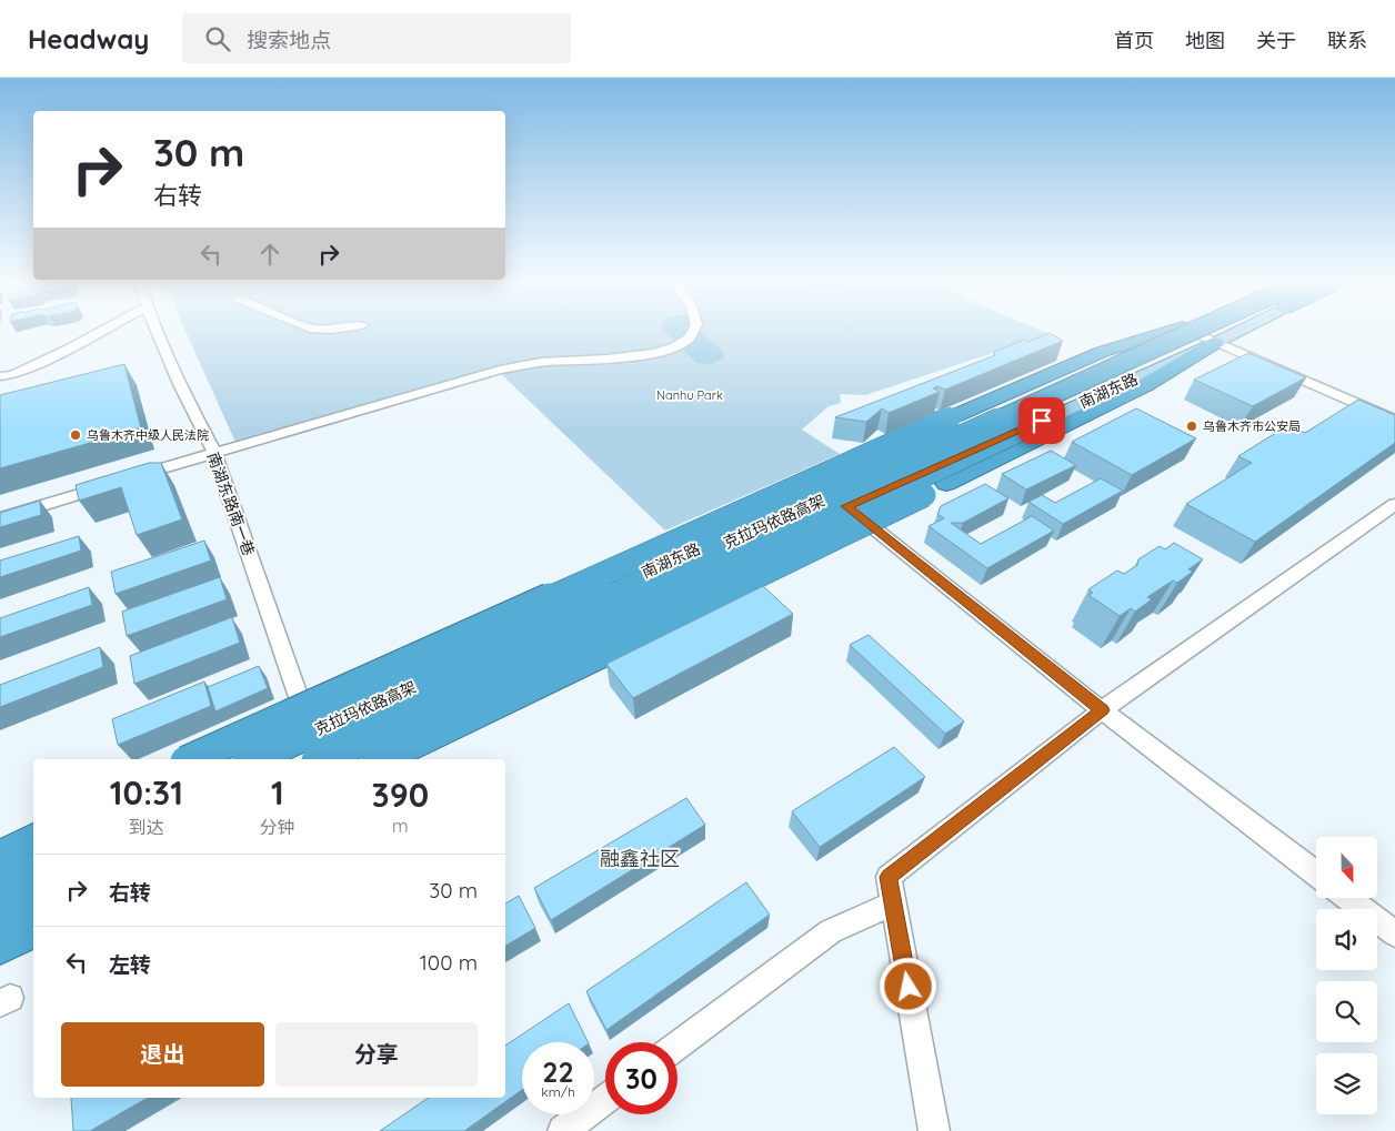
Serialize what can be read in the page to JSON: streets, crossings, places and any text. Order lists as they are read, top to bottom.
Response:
{
  "streets": {
    "highway": ["克拉玛依路高架"],
    "main road": ["南湖东路"],
    "street": ["南湖东路南一巷"]
  },
  "crossings": [
    ["南湖东路", "南湖东路南一巷"]
  ],
  "districts": ["融鑫社区"],
  "parks": ["Nanhu Park"],
  "places": ["乌鲁木齐市公安局", "乌鲁木齐中级人民法院"],
  "north": "bottom",
  "page": {
    "header": "Headway",
    "search": "搜索地点",
    "nav": [
      "首页",
      "地图",
      "关于",
      "联系"
    ],
    "turn": ["30 m", "右转"],
    "eta": [
      "10:31",
      "到达",
      "1",
      "分钟",
      "390",
      "m"
    ],
    "list": [
      {
        "name": "右转",
        "value": "30 m"
      },
      {
        "name": "左转",
        "value": "100 m"
      }
    ],
    "buttons": ["退出", "分享"],
    "speed": "22 km/h",
    "limit": "30"
  }
}
